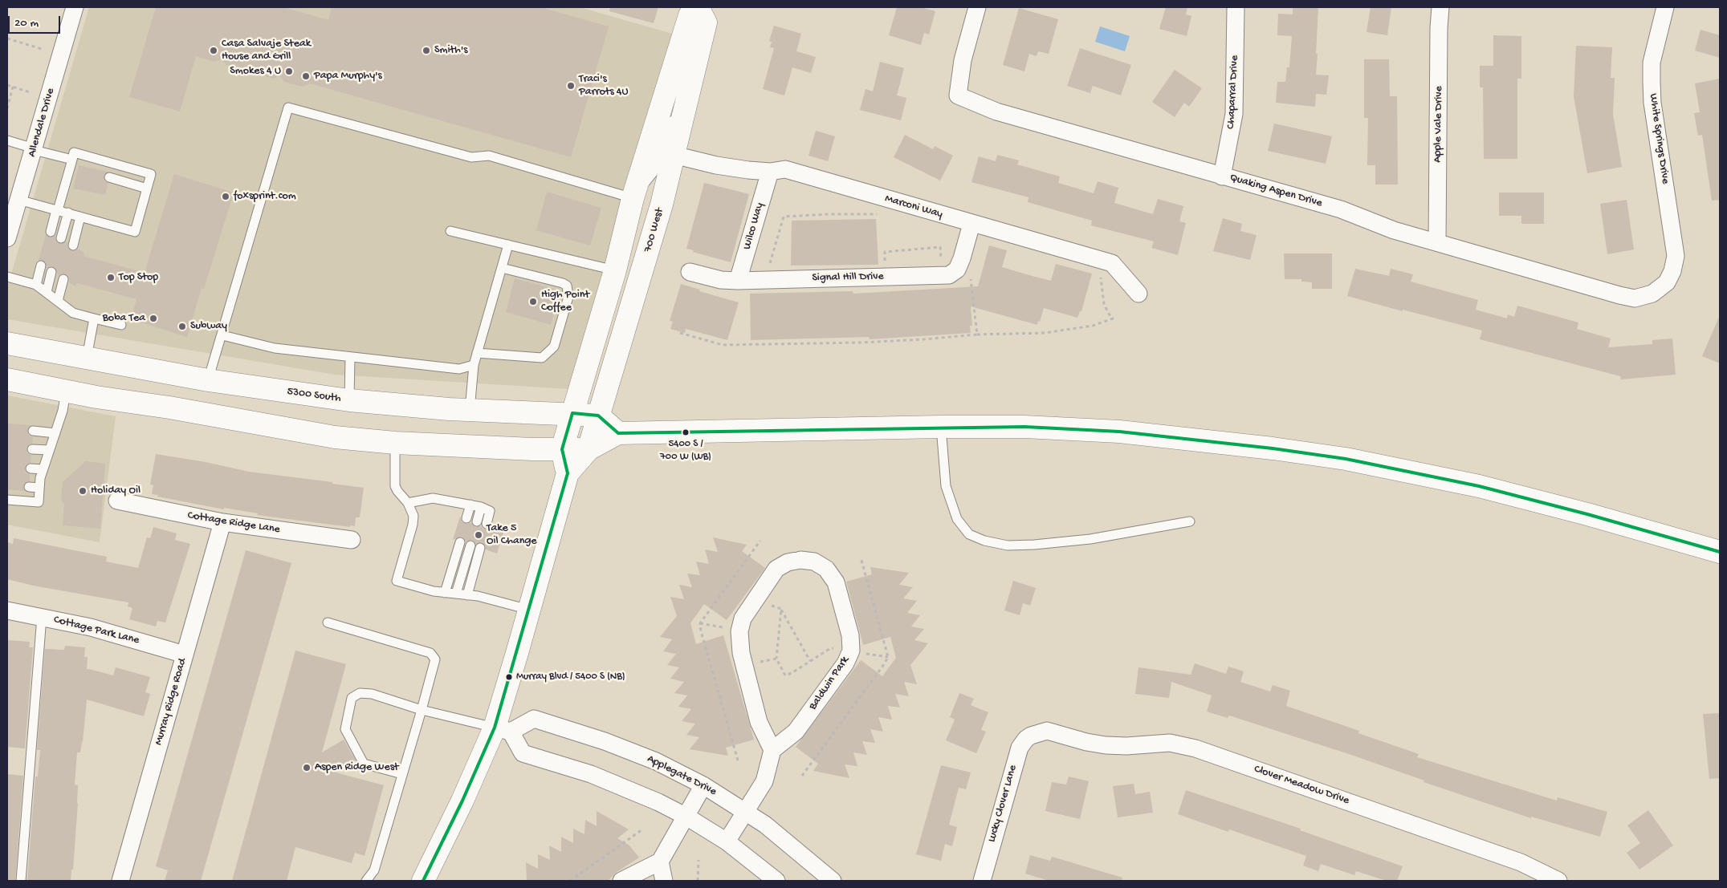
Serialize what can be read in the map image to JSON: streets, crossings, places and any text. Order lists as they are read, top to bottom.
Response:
{
  "streets": {
    "main road": ["700 West", "5300 South"],
    "street": [
      "Chaparral Drive",
      "Allendale Drive",
      "Apple Vale Drive",
      "White Springs Drive",
      "Quaking Aspen Drive",
      "Marconi Way",
      "Wilco Way",
      "Signal Hill Drive",
      "Cottage Ridge Lane",
      "Cottage Park Lane",
      "Baldwin Park",
      "Murray Ridge Road",
      "Applegate Drive",
      "Clover Meadow Drive",
      "Lucky Clover Lane"
    ]
  },
  "crossings": [
    ["Chaparral Drive", "Quaking Aspen Drive"],
    ["Apple Vale Drive", "Quaking Aspen Drive"],
    ["White Springs Drive", "Quaking Aspen Drive"],
    ["Marconi Way", "Wilco Way"],
    ["Marconi Way", "700 West"],
    ["Marconi Way", "Signal Hill Drive"],
    ["Wilco Way", "Signal Hill Drive"],
    ["700 West", "5300 South"],
    ["Cottage Ridge Lane", "Murray Ridge Road"],
    ["Cottage Park Lane", "Murray Ridge Road"],
    ["Clover Meadow Drive", "Lucky Clover Lane"]
  ],
  "places": [
    "Casa Salvaje Steak House and Grill",
    "Smith's",
    "Smokes 4 U",
    "Papa Murphy's",
    "Traci's Parrots 4U",
    "foxsprint.com",
    "Top Stop",
    "High Point Coffee",
    "Boba Tea",
    "Subway",
    "5400 S / 700 W (WB)",
    "Holiday Oil",
    "Take 5 Oil Change",
    "Murray Blvd / 5400 S (NB)",
    "Aspen Ridge West"
  ],
  "scale_bar": "20 m"
}
